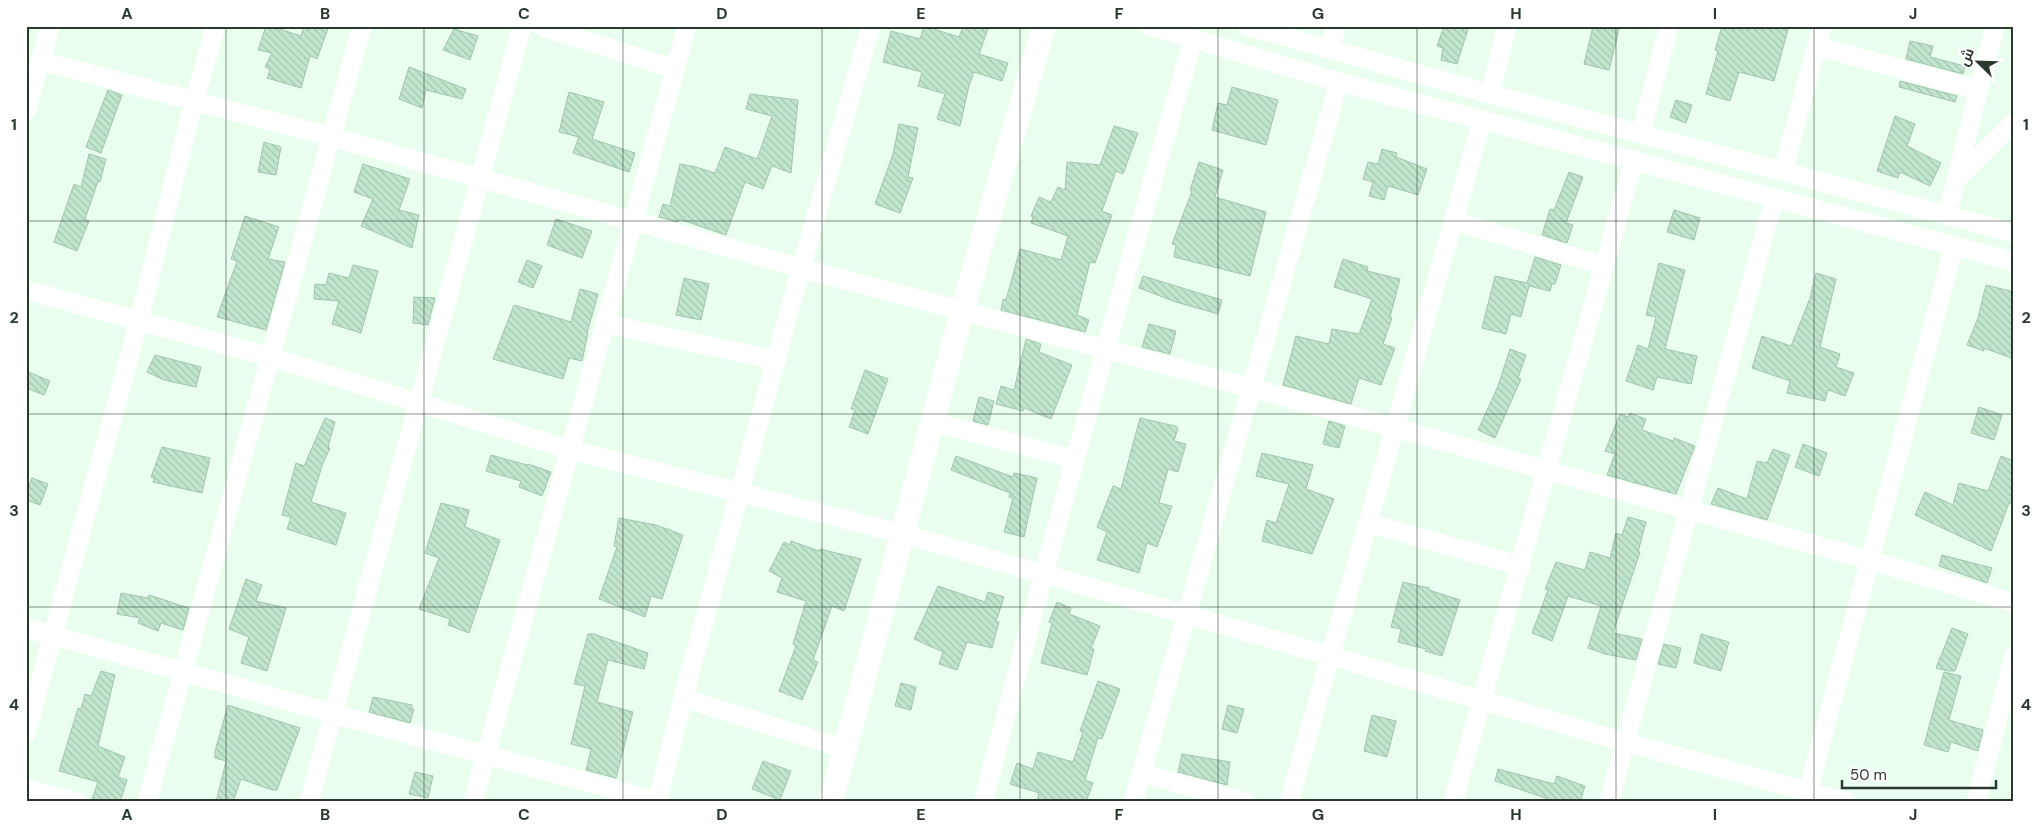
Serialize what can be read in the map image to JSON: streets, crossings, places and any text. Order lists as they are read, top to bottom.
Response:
{
  "scale_bar": "50 m",
  "north": "top left",
  "grid": {
    "columns": [
      "A",
      "B",
      "C",
      "D",
      "E",
      "F",
      "G",
      "H",
      "I",
      "J"
    ],
    "rows": [
      "1",
      "2",
      "3",
      "4"
    ]
  }
}
